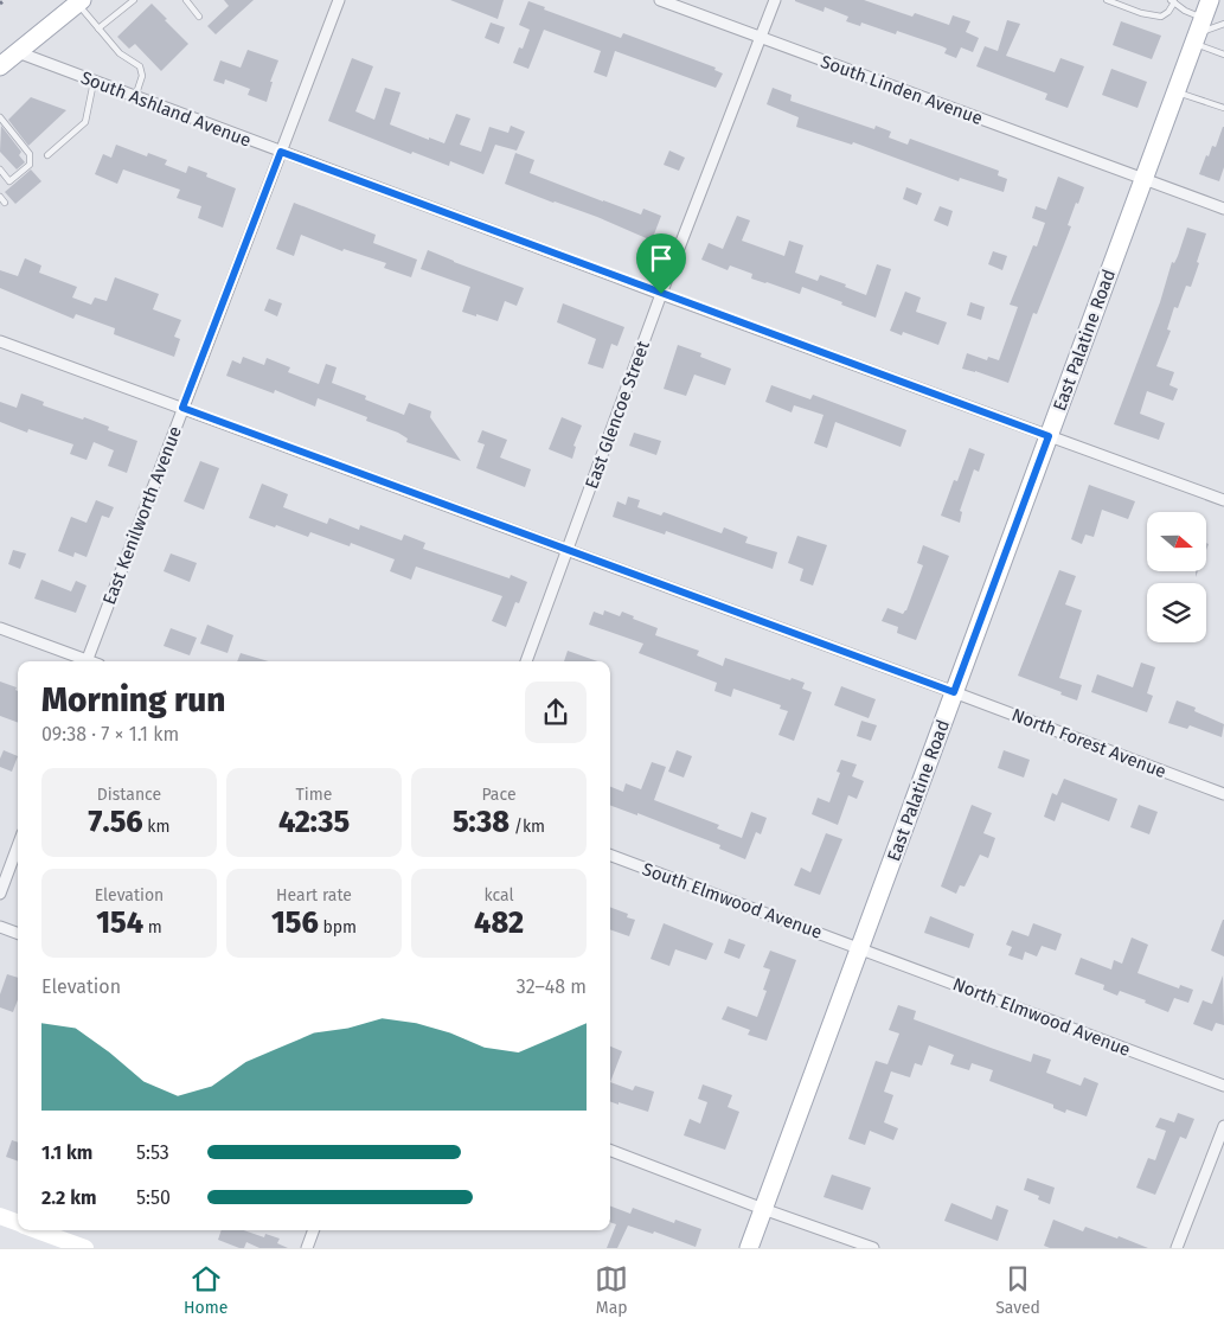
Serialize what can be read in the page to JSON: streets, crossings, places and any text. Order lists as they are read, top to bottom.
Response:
{
  "streets": {
    "main road": ["East Palatine Road"],
    "street": [
      "South Linden Avenue",
      "South Ashland Avenue",
      "East Glencoe Street",
      "East Kenilworth Avenue",
      "North Forest Avenue",
      "South Elmwood Avenue",
      "North Elmwood Avenue"
    ]
  },
  "crossings": [
    ["South Linden Avenue", "East Palatine Road"],
    ["South Linden Avenue", "East Glencoe Street"],
    ["South Ashland Avenue", "East Palatine Road"],
    ["South Ashland Avenue", "East Glencoe Street"],
    ["South Ashland Avenue", "East Kenilworth Avenue"],
    ["East Palatine Road", "North Forest Avenue"],
    ["East Palatine Road", "South Elmwood Avenue"],
    ["East Palatine Road", "North Elmwood Avenue"],
    ["East Glencoe Street", "North Forest Avenue"],
    ["East Kenilworth Avenue", "North Forest Avenue"],
    ["South Elmwood Avenue", "North Elmwood Avenue"]
  ],
  "north": "right",
  "page": {
    "heading": ["Morning run", "09:38 · 7 × 1.1 km"],
    "stats": [
      ["Distance", "7.56 km"],
      ["Time", "42:35"],
      ["Pace", "5:38 /km"],
      ["Elevation", "154 m"],
      ["Heart rate", "156 bpm"],
      ["kcal", "482"]
    ],
    "chart": ["Elevation", "32–48 m"],
    "list": [
      {
        "name": "1.1 km",
        "note": "5:53"
      },
      {
        "name": "2.2 km",
        "note": "5:50"
      }
    ],
    "tabs": ["Home", "Map", "Saved"]
  }
}
